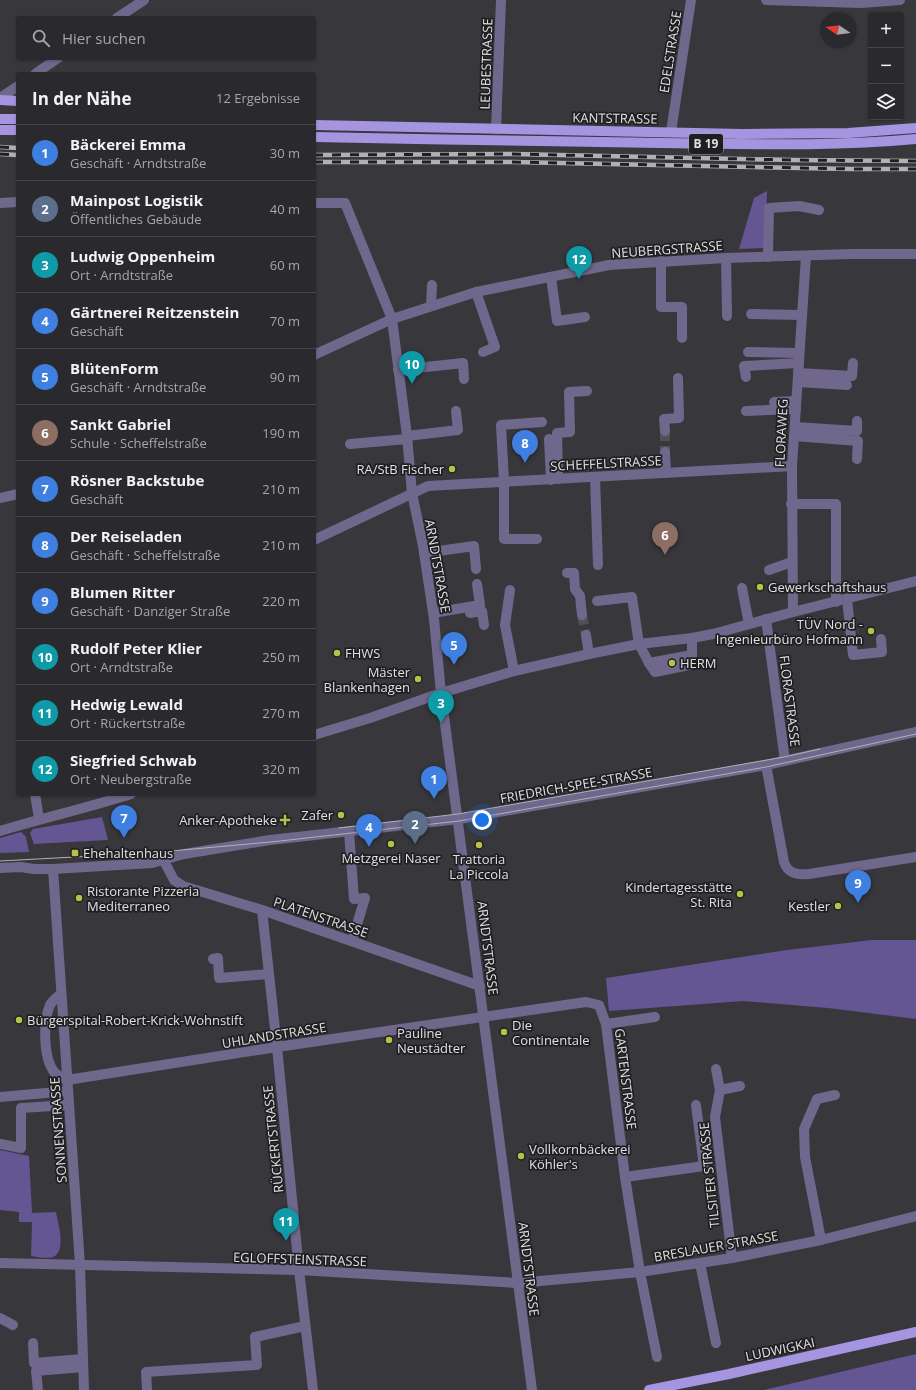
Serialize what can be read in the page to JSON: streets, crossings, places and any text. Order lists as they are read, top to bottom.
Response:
{
  "streets": {
    "main road": ["KANTSTRASSE", "B 19", "LUDWIGKAI"],
    "street": [
      "EDELSTRASSE",
      "LEUBESTRASSE",
      "NEUBERGSTRASSE",
      "FLORAWEG",
      "SCHEFFELSTRASSE",
      "ARNDTSTRASSE",
      "FLORASTRASSE",
      "FRIEDRICH-SPEE-STRASSE",
      "PLATENSTRASSE",
      "UHLANDSTRASSE",
      "GARTENSTRASSE",
      "SONNENSTRASSE",
      "RÜCKERTSTRASSE",
      "TILSITER STRASSE",
      "BRESLAUER STRASSE",
      "EGLOFFSTEINSTRASSE"
    ]
  },
  "crossings": [
    ["EDELSTRASSE", "KANTSTRASSE"],
    ["LEUBESTRASSE", "KANTSTRASSE"],
    ["NEUBERGSTRASSE", "FLORAWEG"],
    ["NEUBERGSTRASSE", "ARNDTSTRASSE"],
    ["FLORAWEG", "SCHEFFELSTRASSE"],
    ["SCHEFFELSTRASSE", "ARNDTSTRASSE"],
    ["ARNDTSTRASSE", "FRIEDRICH-SPEE-STRASSE"],
    ["ARNDTSTRASSE", "PLATENSTRASSE"],
    ["ARNDTSTRASSE", "UHLANDSTRASSE"],
    ["ARNDTSTRASSE", "GARTENSTRASSE"],
    ["ARNDTSTRASSE", "BRESLAUER STRASSE"],
    ["ARNDTSTRASSE", "EGLOFFSTEINSTRASSE"],
    ["FLORASTRASSE", "FRIEDRICH-SPEE-STRASSE"],
    ["FRIEDRICH-SPEE-STRASSE", "PLATENSTRASSE"],
    ["FRIEDRICH-SPEE-STRASSE", "SONNENSTRASSE"],
    ["PLATENSTRASSE", "RÜCKERTSTRASSE"],
    ["UHLANDSTRASSE", "GARTENSTRASSE"],
    ["UHLANDSTRASSE", "SONNENSTRASSE"],
    ["UHLANDSTRASSE", "RÜCKERTSTRASSE"],
    ["GARTENSTRASSE", "BRESLAUER STRASSE"],
    ["SONNENSTRASSE", "EGLOFFSTEINSTRASSE"],
    ["RÜCKERTSTRASSE", "EGLOFFSTEINSTRASSE"],
    ["TILSITER STRASSE", "BRESLAUER STRASSE"],
    ["BRESLAUER STRASSE", "EGLOFFSTEINSTRASSE"]
  ],
  "places": {
    "other": [
      "RA/StB Fischer",
      "Gewerkschaftshaus",
      "TÜV Nord - Ingenieurbüro Hofmann",
      "FHWS",
      "HERM",
      "Mäster Blankenhagen",
      "Zafer",
      "Metzgerei Naser",
      "Trattoria La Piccola",
      "Kindertagesstätte St. Rita",
      "Ristorante Pizzeria Mediterraneo",
      "Kestler",
      "Bürgerspital-Robert-Krick-Wohnstift",
      "Die Continentale",
      "Pauline Neustädter",
      "Vollkornbäckerei Köhler's"
    ],
    "health": ["Anker-Apotheke"],
    "transit": ["Ehehaltenhaus"]
  },
  "north": "left",
  "page": {
    "map_buttons": ["+", "−"],
    "search": "Hier suchen",
    "heading": ["In der Nähe", "12 Ergebnisse"],
    "list": [
      {
        "mark": "1",
        "name": "Bäckerei Emma",
        "note": "Geschäft · Arndtstraße",
        "value": "30 m"
      },
      {
        "mark": "2",
        "name": "Mainpost Logistik",
        "note": "Öffentliches Gebäude",
        "value": "40 m"
      },
      {
        "mark": "3",
        "name": "Ludwig Oppenheim",
        "note": "Ort · Arndtstraße",
        "value": "60 m"
      },
      {
        "mark": "4",
        "name": "Gärtnerei Reitzenstein",
        "note": "Geschäft",
        "value": "70 m"
      },
      {
        "mark": "5",
        "name": "BlütenForm",
        "note": "Geschäft · Arndtstraße",
        "value": "90 m"
      },
      {
        "mark": "6",
        "name": "Sankt Gabriel",
        "note": "Schule · Scheffelstraße",
        "value": "190 m"
      },
      {
        "mark": "7",
        "name": "Rösner Backstube",
        "note": "Geschäft",
        "value": "210 m"
      },
      {
        "mark": "8",
        "name": "Der Reiseladen",
        "note": "Geschäft · Scheffelstraße",
        "value": "210 m"
      },
      {
        "mark": "9",
        "name": "Blumen Ritter",
        "note": "Geschäft · Danziger Straße",
        "value": "220 m"
      },
      {
        "mark": "10",
        "name": "Rudolf Peter Klier",
        "note": "Ort · Arndtstraße",
        "value": "250 m"
      },
      {
        "mark": "11",
        "name": "Hedwig Lewald",
        "note": "Ort · Rückertstraße",
        "value": "270 m"
      },
      {
        "mark": "12",
        "name": "Siegfried Schwab",
        "note": "Ort · Neubergstraße",
        "value": "320 m"
      }
    ],
    "pins": [
      "12",
      "10",
      "8",
      "6",
      "5",
      "3",
      "1",
      "7",
      "2",
      "4",
      "9",
      "11"
    ]
  }
}
